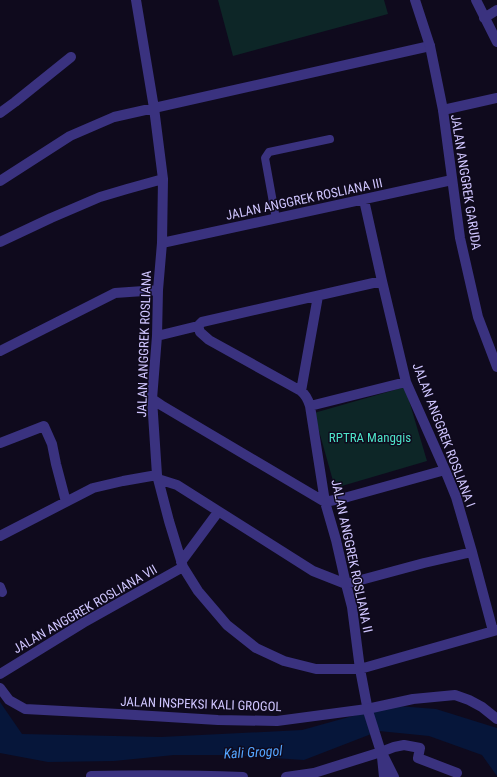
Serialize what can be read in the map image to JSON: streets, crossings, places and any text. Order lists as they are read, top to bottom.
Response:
{
  "streets": {
    "street": [
      "JALAN ANGGREK GARUDA",
      "JALAN ANGGREK ROSLIANA III",
      "JALAN ANGGREK ROSLIANA",
      "JALAN ANGGREK ROSLIANA I",
      "JALAN ANGGREK ROSLIANA II",
      "JALAN ANGGREK ROSLIANA VII",
      "JALAN INSPEKSI KALI GROGOL"
    ]
  },
  "crossings": [
    ["JALAN ANGGREK GARUDA", "JALAN ANGGREK ROSLIANA III"],
    ["JALAN ANGGREK ROSLIANA III", "JALAN ANGGREK ROSLIANA"],
    ["JALAN ANGGREK ROSLIANA III", "JALAN ANGGREK ROSLIANA I"],
    ["JALAN ANGGREK ROSLIANA", "JALAN ANGGREK ROSLIANA I"],
    ["JALAN ANGGREK ROSLIANA", "JALAN ANGGREK ROSLIANA II"],
    ["JALAN ANGGREK ROSLIANA", "JALAN ANGGREK ROSLIANA VII"],
    ["JALAN ANGGREK ROSLIANA II", "JALAN INSPEKSI KALI GROGOL"]
  ],
  "water": ["Kali Grogol"],
  "parks": ["RPTRA Manggis"]
}
